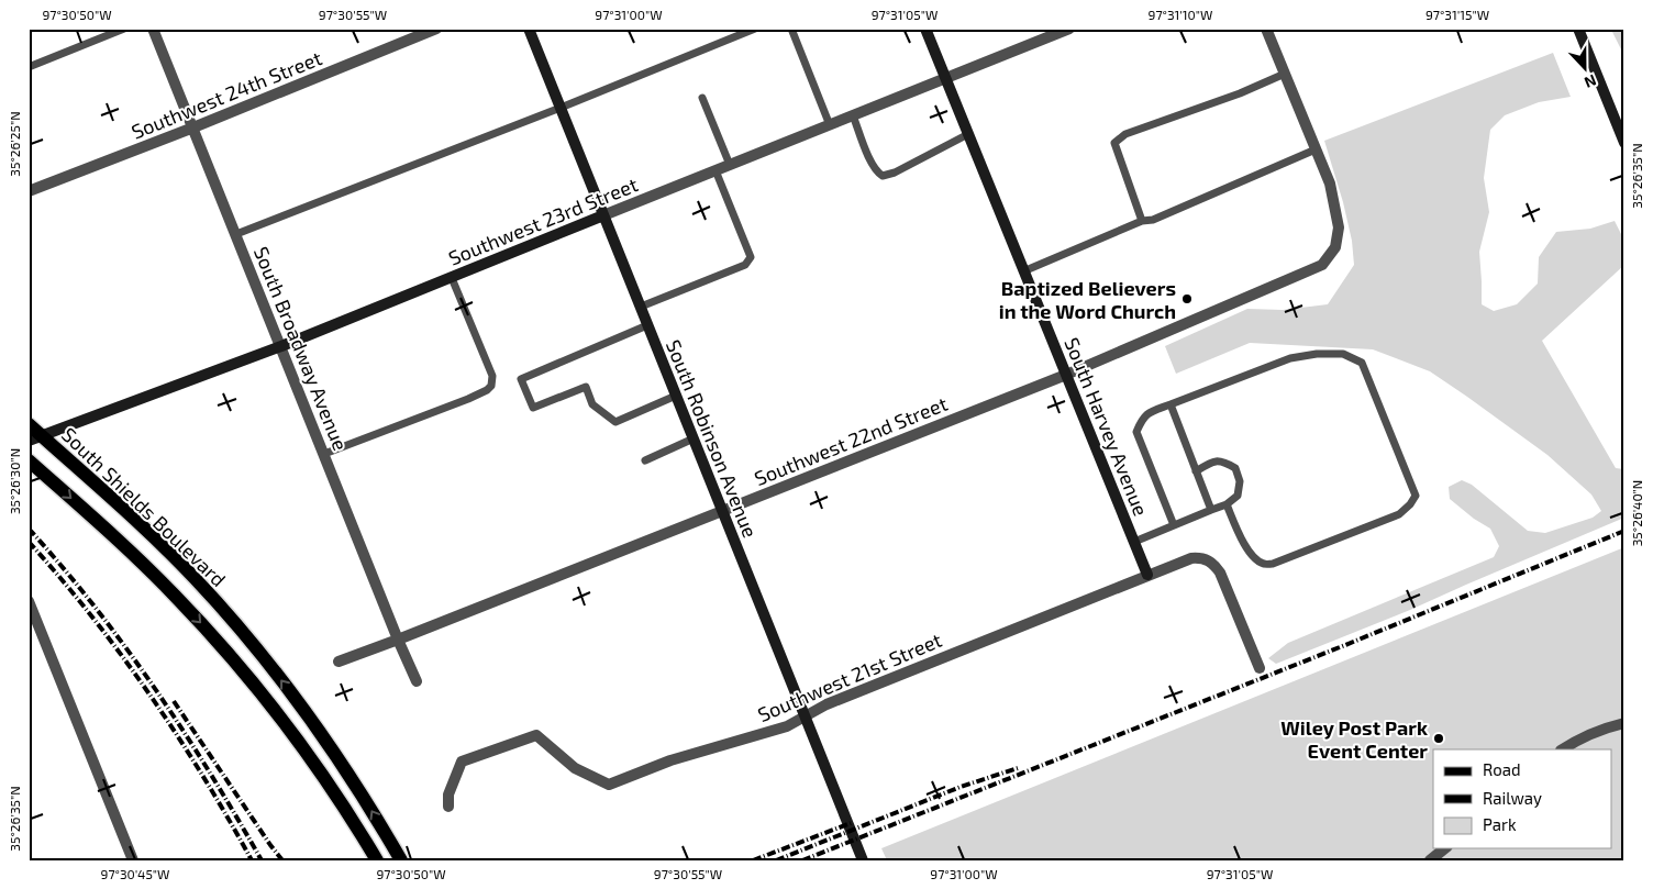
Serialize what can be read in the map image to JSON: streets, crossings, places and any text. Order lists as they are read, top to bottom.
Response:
{
  "streets": {
    "main road": ["South Shields Boulevard"],
    "street": [
      "Southwest 24th Street",
      "Southwest 23rd Street",
      "South Broadway Avenue",
      "South Harvey Avenue",
      "South Robinson Avenue",
      "Southwest 22nd Street",
      "Southwest 21st Street"
    ]
  },
  "crossings": [
    ["Southwest 24th Street", "South Broadway Avenue"],
    ["Southwest 23rd Street", "South Broadway Avenue"],
    ["Southwest 23rd Street", "South Harvey Avenue"],
    ["Southwest 23rd Street", "South Robinson Avenue"],
    ["Southwest 23rd Street", "South Shields Boulevard"],
    ["South Broadway Avenue", "Southwest 22nd Street"],
    ["South Harvey Avenue", "Southwest 22nd Street"],
    ["South Harvey Avenue", "Southwest 21st Street"],
    ["South Robinson Avenue", "Southwest 22nd Street"],
    ["South Robinson Avenue", "Southwest 21st Street"]
  ],
  "places": ["Baptized Believers in the Word Church", "Wiley Post Park Event Center"],
  "legend": ["Road", "Railway", "Park"],
  "north": "bottom",
  "coordinates": [
    "97°30'50\"W",
    "97°30'55\"W",
    "97°31'00\"W",
    "97°31'05\"W",
    "97°31'10\"W",
    "97°31'15\"W",
    "35°26'25\"N",
    "35°26'35\"N",
    "35°26'30\"N",
    "35°26'40\"N",
    "97°30'45\"W"
  ]
}
